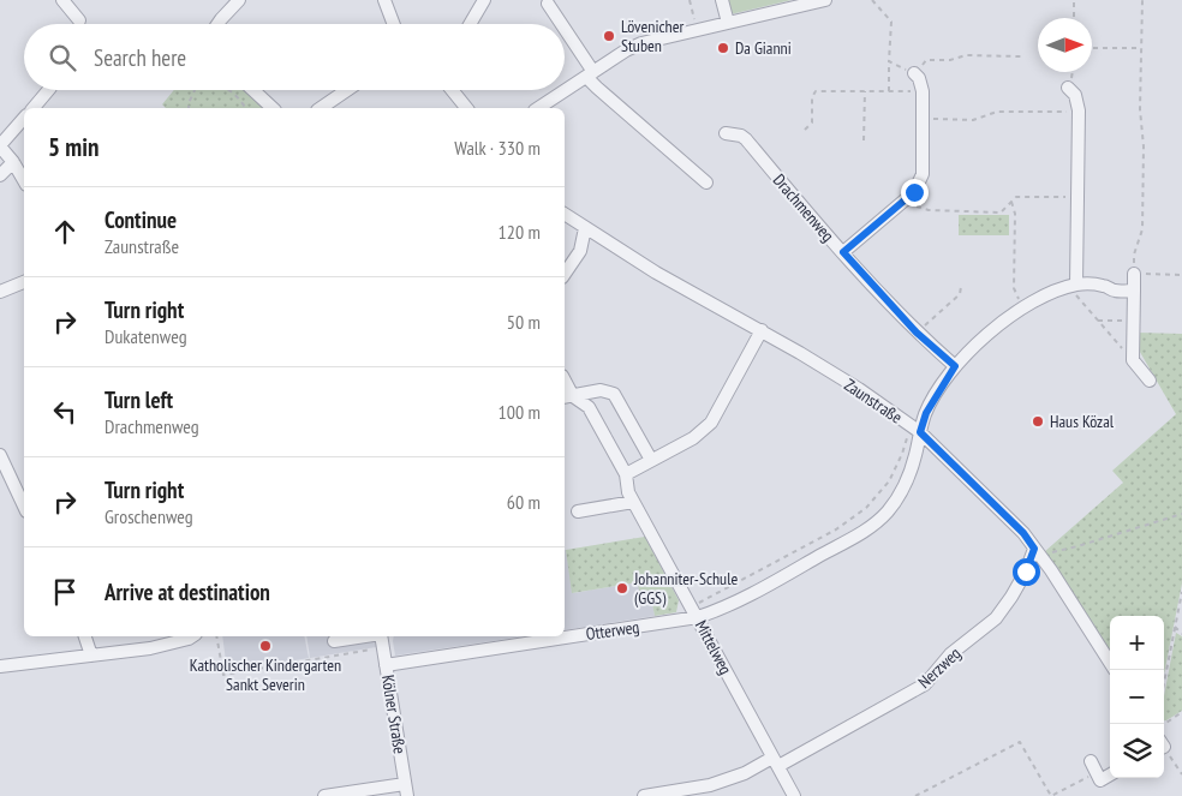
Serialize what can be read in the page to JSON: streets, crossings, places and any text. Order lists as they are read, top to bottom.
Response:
{
  "streets": {
    "street": [
      "Drachmenweg",
      "Zaunstraße",
      "Otterweg",
      "Mittelweg",
      "Nerzweg",
      "Kölner Straße"
    ]
  },
  "crossings": [
    ["Drachmenweg", "Otterweg"],
    ["Zaunstraße", "Otterweg"],
    ["Zaunstraße", "Nerzweg"],
    ["Otterweg", "Mittelweg"],
    ["Otterweg", "Kölner Straße"],
    ["Mittelweg", "Nerzweg"]
  ],
  "places": [
    "Lövenicher Stuben",
    "Da Gianni",
    "Haus Közal",
    "Johanniter-Schule (GGS)",
    "Katholischer Kindergarten Sankt Severin"
  ],
  "north": "right",
  "page": {
    "search": "Search here",
    "heading": ["5 min", "Walk · 330 m"],
    "list": [
      ["Continue", "Zaunstraße", "120 m"],
      ["Turn right", "Dukatenweg", "50 m"],
      ["Turn left", "Drachmenweg", "100 m"],
      ["Turn right", "Groschenweg", "60 m"],
      "Arrive at destination"
    ],
    "map_buttons": ["+", "−"]
  }
}
